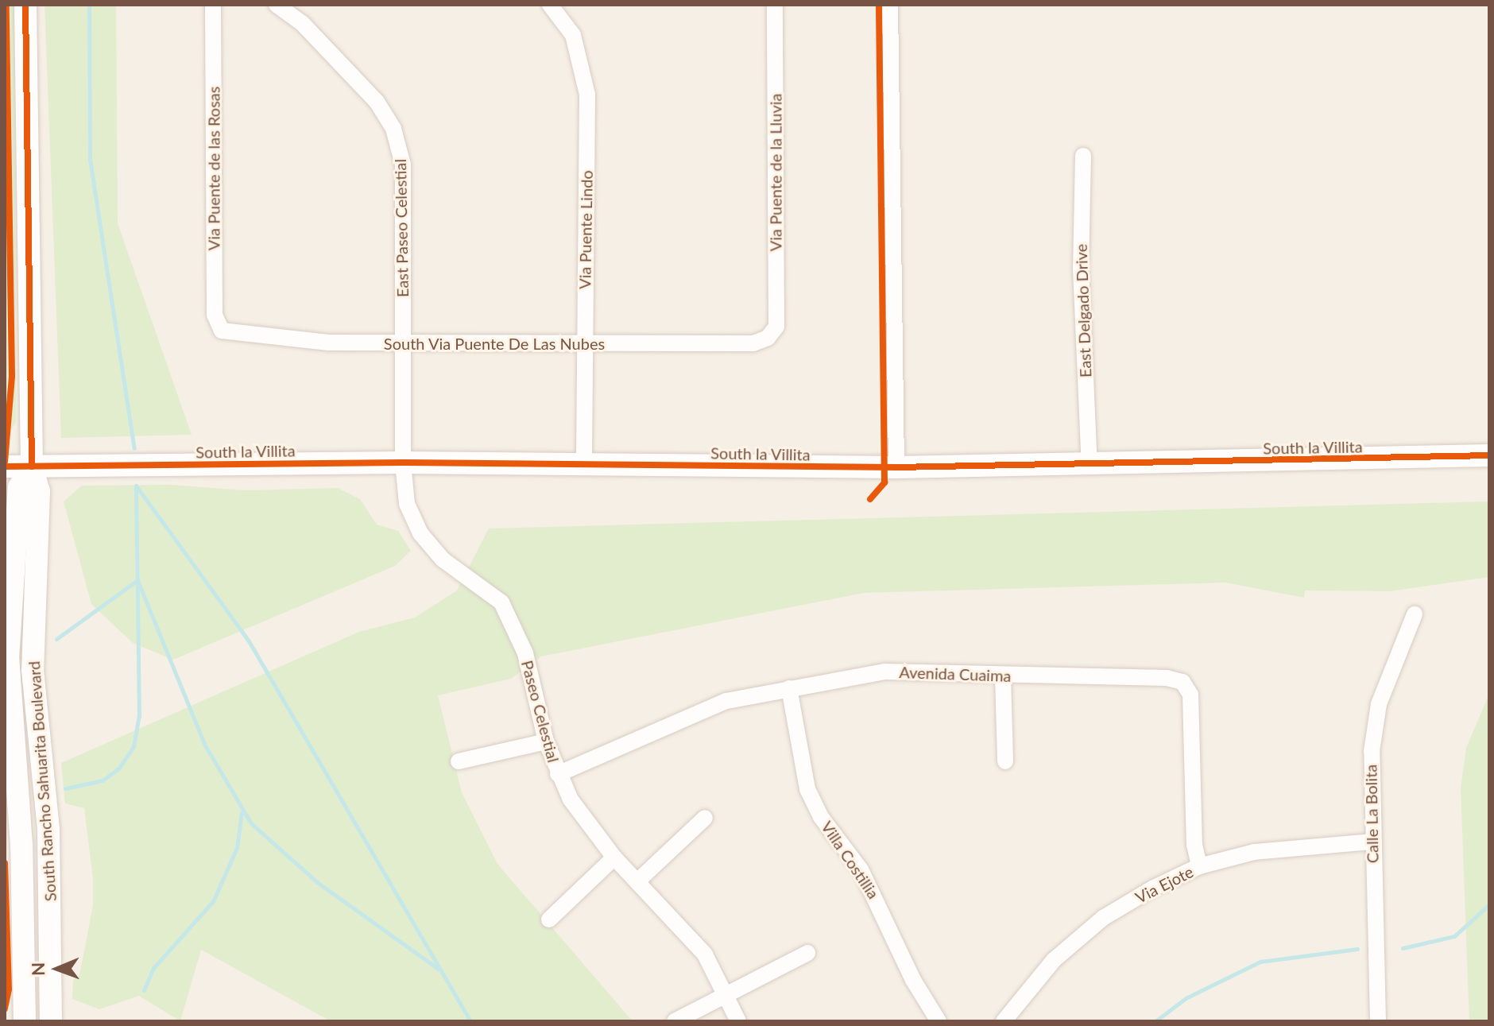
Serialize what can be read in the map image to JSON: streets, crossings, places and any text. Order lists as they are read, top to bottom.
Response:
{
  "streets": {
    "street": [
      "Via Puente de las Rosas",
      "Via Puente de la Lluvia",
      "East Paseo Celestial",
      "Via Puente Lindo",
      "East Delgado Drive",
      "South Via Puente De Las Nubes",
      "South la Villita",
      "Avenida Cuaima",
      "Paseo Celestial",
      "South Rancho Sahuarita Boulevard",
      "Calle La Bolita",
      "Villa Costillia",
      "Via Ejote"
    ]
  },
  "crossings": [
    ["Via Puente de las Rosas", "South Via Puente De Las Nubes"],
    ["Via Puente de la Lluvia", "South Via Puente De Las Nubes"],
    ["East Paseo Celestial", "South Via Puente De Las Nubes"],
    ["East Paseo Celestial", "South la Villita"],
    ["East Paseo Celestial", "Paseo Celestial"],
    ["Via Puente Lindo", "South Via Puente De Las Nubes"],
    ["Via Puente Lindo", "South la Villita"],
    ["East Delgado Drive", "South la Villita"],
    ["South la Villita", "Paseo Celestial"],
    ["South la Villita", "South Rancho Sahuarita Boulevard"],
    ["Avenida Cuaima", "Paseo Celestial"],
    ["Avenida Cuaima", "Villa Costillia"],
    ["Avenida Cuaima", "Via Ejote"],
    ["Calle La Bolita", "Via Ejote"]
  ],
  "north": "left"
}
